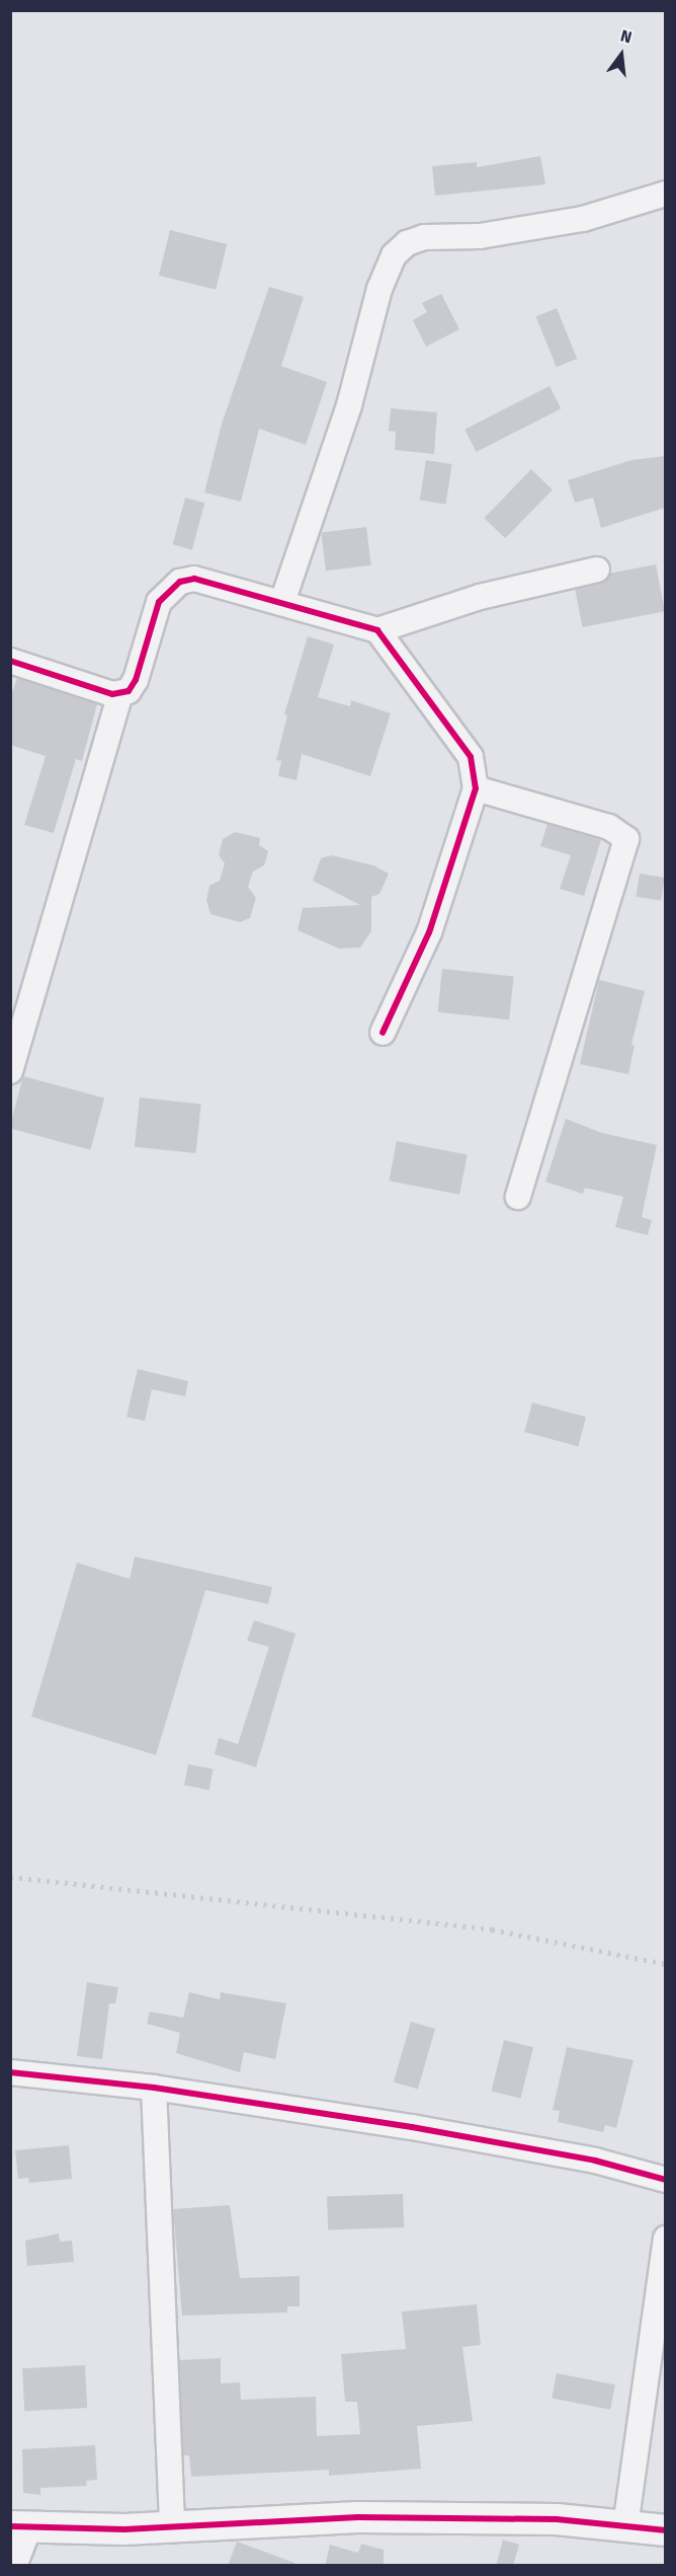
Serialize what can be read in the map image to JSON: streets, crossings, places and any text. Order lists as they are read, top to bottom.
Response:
{
  "north": "top"
}
